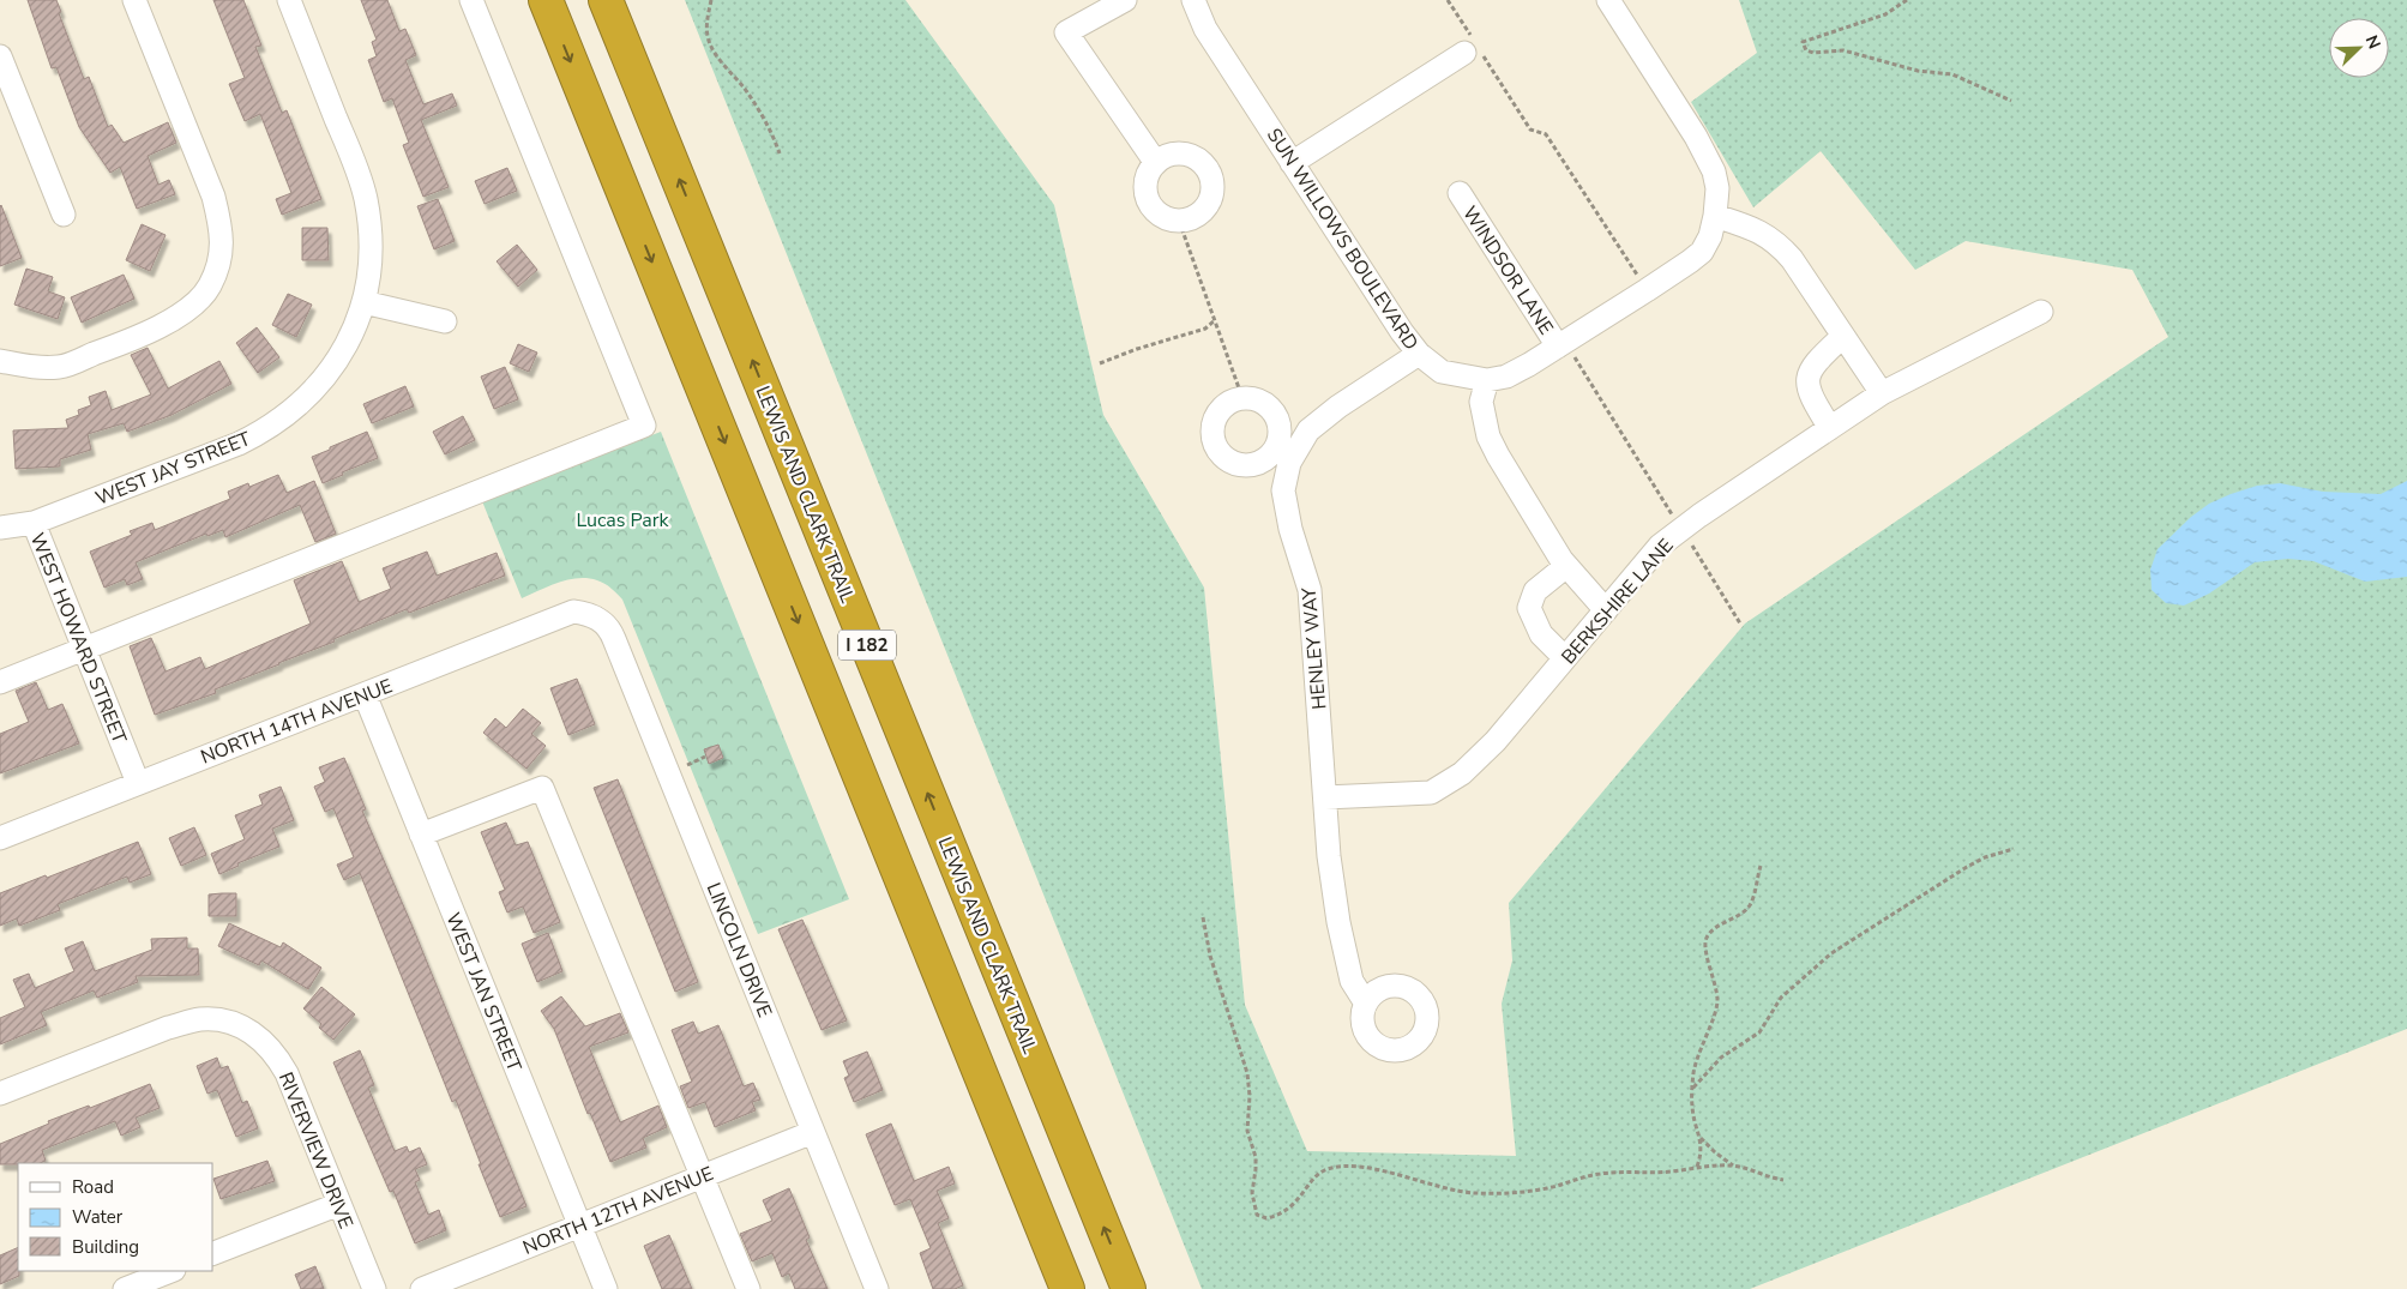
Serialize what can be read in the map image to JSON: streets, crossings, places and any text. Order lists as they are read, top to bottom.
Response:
{
  "streets": {
    "highway": ["LEWIS AND CLARK TRAIL", "I 182"],
    "street": [
      "SUN WILLOWS BOULEVARD",
      "WINDSOR LANE",
      "WEST JAY STREET",
      "BERKSHIRE LANE",
      "WEST HOWARD STREET",
      "HENLEY WAY",
      "NORTH 14TH AVENUE",
      "LINCOLN DRIVE",
      "WEST JAN STREET",
      "RIVERVIEW DRIVE",
      "NORTH 12TH AVENUE"
    ]
  },
  "crossings": [
    ["SUN WILLOWS BOULEVARD", "WINDSOR LANE"],
    ["SUN WILLOWS BOULEVARD", "HENLEY WAY"],
    ["WEST JAY STREET", "WEST HOWARD STREET"],
    ["BERKSHIRE LANE", "HENLEY WAY"],
    ["WEST HOWARD STREET", "NORTH 14TH AVENUE"],
    ["NORTH 14TH AVENUE", "LINCOLN DRIVE"],
    ["NORTH 14TH AVENUE", "WEST JAN STREET"],
    ["LINCOLN DRIVE", "NORTH 12TH AVENUE"],
    ["WEST JAN STREET", "NORTH 12TH AVENUE"]
  ],
  "parks": ["Lucas Park"],
  "legend": ["Road", "Water", "Building"],
  "north": "top right"
}
